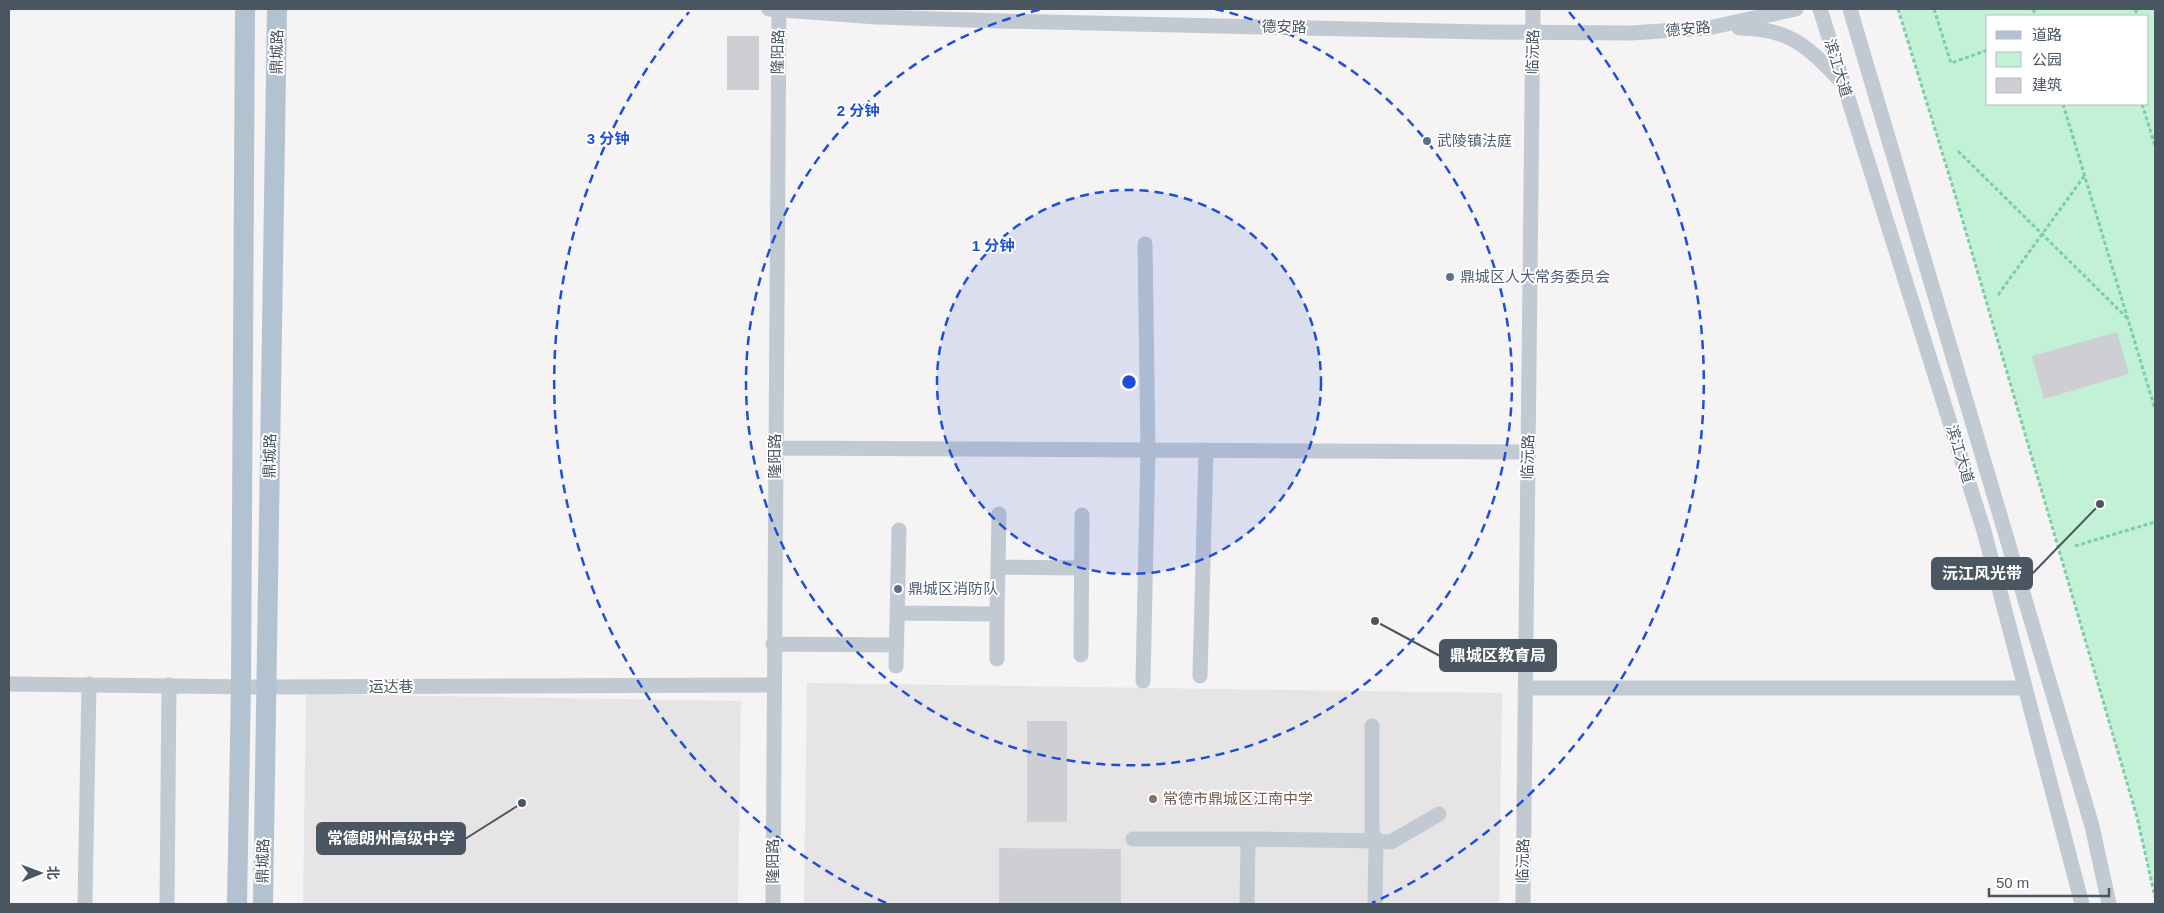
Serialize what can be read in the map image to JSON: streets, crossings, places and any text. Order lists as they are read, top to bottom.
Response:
{
  "streets": {
    "main road": ["鼎城路"],
    "street": [
      "德安路",
      "隆阳路",
      "临沅路",
      "滨江大道",
      "运达巷"
    ]
  },
  "crossings": [
    ["德安路", "隆阳路"],
    ["德安路", "临沅路"],
    ["鼎城路", "运达巷"],
    ["隆阳路", "运达巷"]
  ],
  "places": [
    "武陵镇法庭",
    "鼎城区人大常务委员会",
    "沅江风光带",
    "鼎城区消防队",
    "鼎城区教育局",
    "常德市鼎城区江南中学",
    "常德朗州高级中学"
  ],
  "legend": ["道路", "公园", "建筑"],
  "scale_bar": "50 m",
  "north": "right",
  "rings": ["2 分钟", "3 分钟", "1 分钟"]
}
